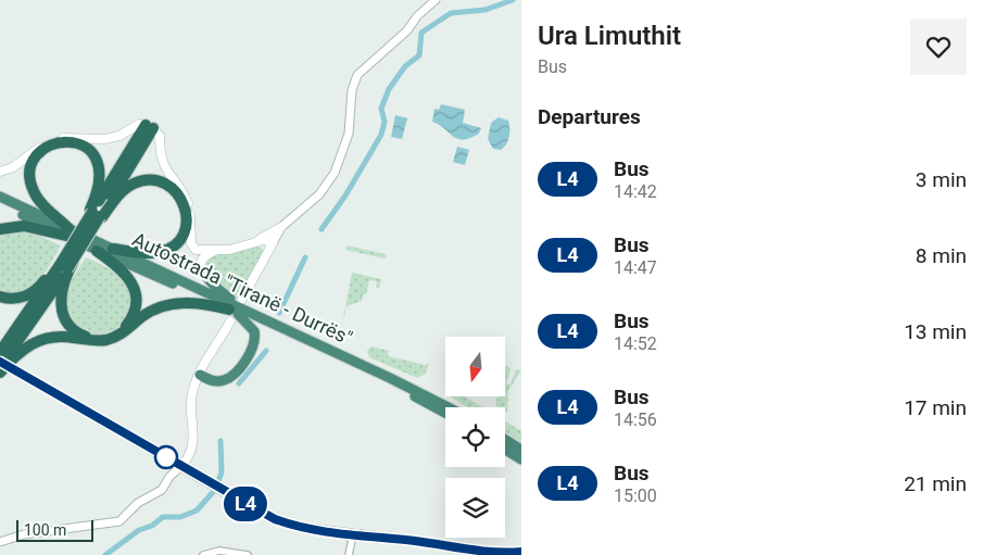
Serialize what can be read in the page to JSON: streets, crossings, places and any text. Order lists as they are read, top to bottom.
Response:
{
  "streets": {
    "highway": ["Autostrada \"Tiranë - Durrës\""]
  },
  "lines": ["bus line L4"],
  "scale_bar": "100 m",
  "north": "bottom",
  "page": {
    "on_map": "L4",
    "heading": [
      ["Ura Limuthit", "Bus"],
      "Departures"
    ],
    "list": [
      {
        "mark": "L4",
        "name": "Bus",
        "note": "14:42",
        "value": "3 min"
      },
      {
        "mark": "L4",
        "name": "Bus",
        "note": "14:47",
        "value": "8 min"
      },
      {
        "mark": "L4",
        "name": "Bus",
        "note": "14:52",
        "value": "13 min"
      },
      {
        "mark": "L4",
        "name": "Bus",
        "note": "14:56",
        "value": "17 min"
      },
      {
        "mark": "L4",
        "name": "Bus",
        "note": "15:00",
        "value": "21 min"
      }
    ],
    "scale": "100 m"
  }
}
